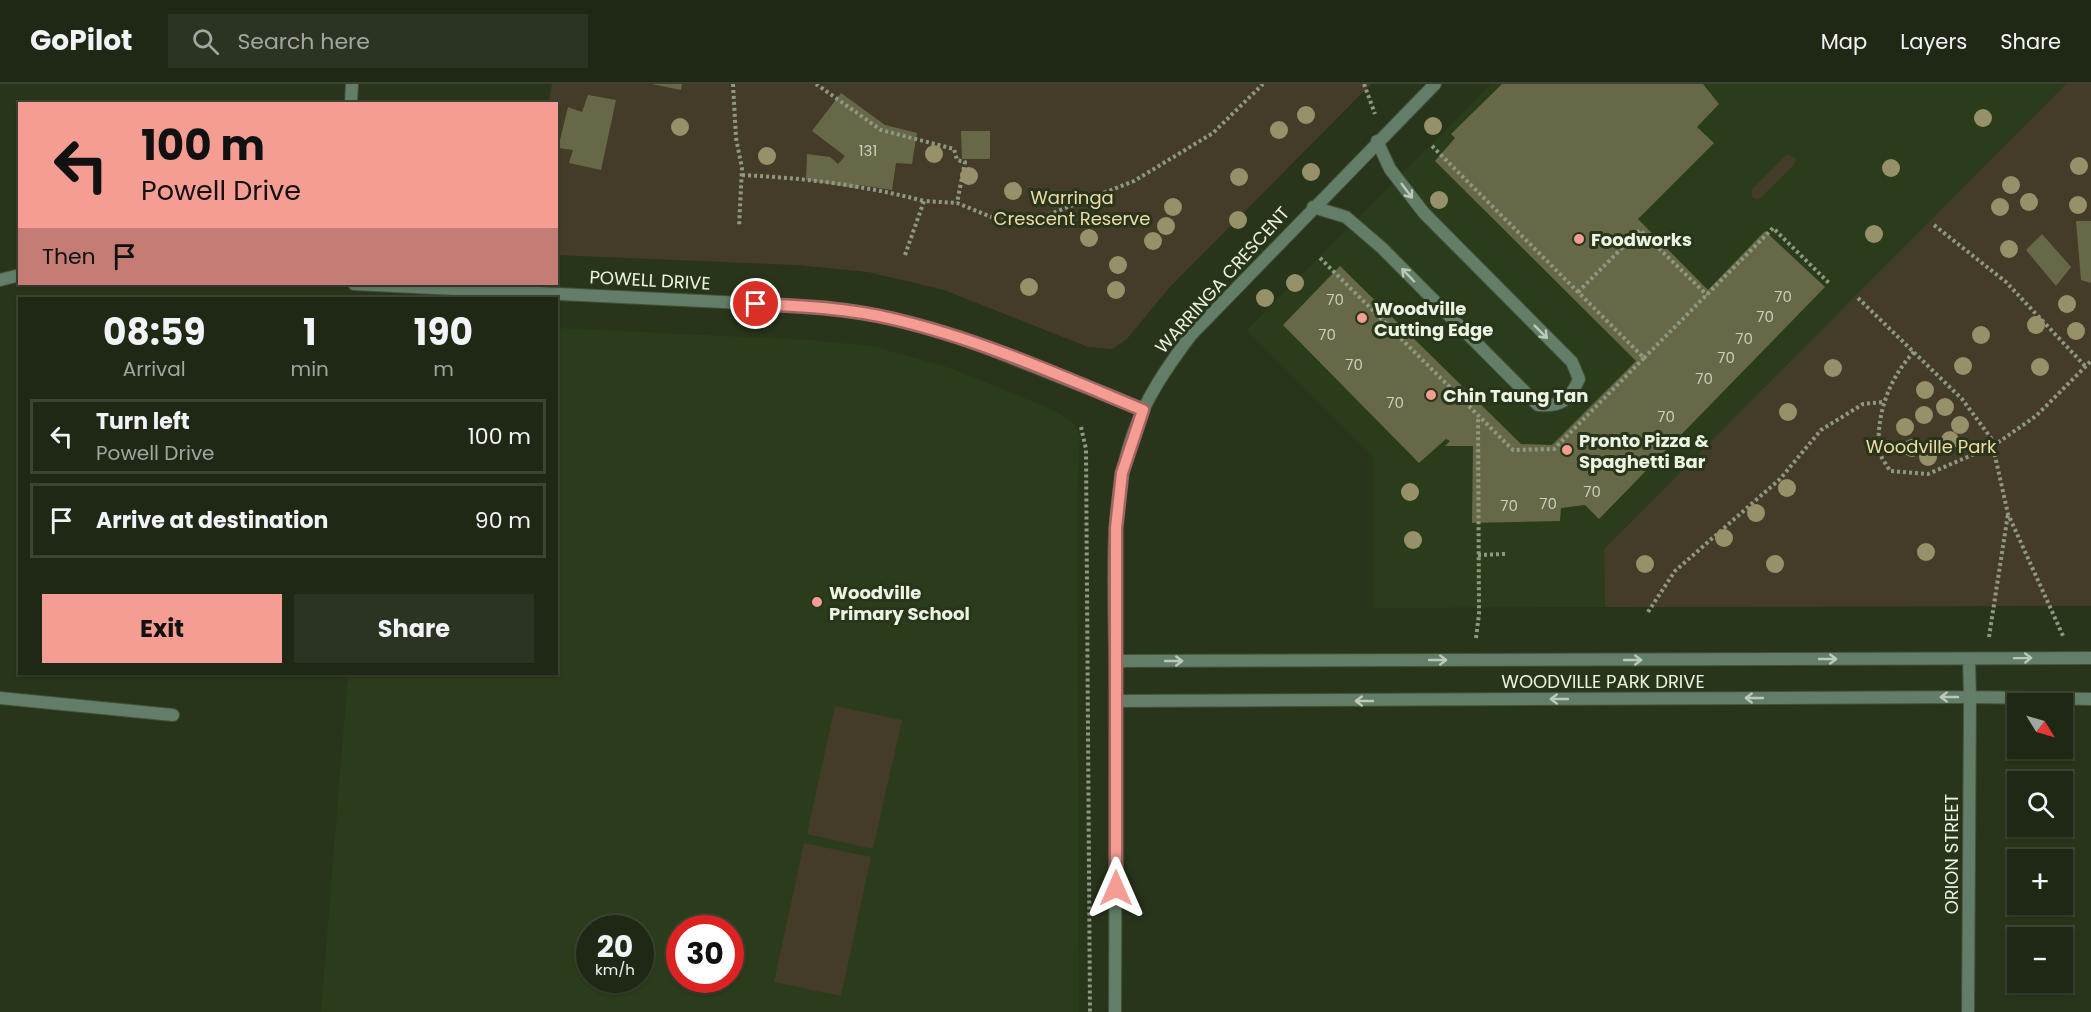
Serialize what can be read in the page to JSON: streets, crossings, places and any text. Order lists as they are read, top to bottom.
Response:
{
  "streets": {
    "street": [
      "POWELL DRIVE",
      "WARRINGA CRESCENT",
      "WOODVILLE PARK DRIVE",
      "ORION STREET"
    ]
  },
  "crossings": [
    ["POWELL DRIVE", "WARRINGA CRESCENT"],
    ["WARRINGA CRESCENT", "WOODVILLE PARK DRIVE"],
    ["WOODVILLE PARK DRIVE", "ORION STREET"]
  ],
  "parks": ["Warringa Crescent Reserve", "Woodville Park"],
  "places": [
    "Foodworks",
    "Woodville Cutting Edge",
    "Chin Taung Tan",
    "Pronto Pizza & Spaghetti Bar",
    "Woodville Primary School"
  ],
  "house_numbers": [
    "131",
    "70",
    "70",
    "70",
    "70",
    "70",
    "70",
    "70",
    "70",
    "70",
    "70",
    "70",
    "70",
    "70"
  ],
  "north": "bottom right",
  "page": {
    "header": "GoPilot",
    "search": "Search here",
    "nav": ["Map", "Layers", "Share"],
    "turn": ["100 m", "Powell Drive"],
    "then": "Then",
    "eta": [
      "08:59",
      "Arrival",
      "1",
      "min",
      "190",
      "m"
    ],
    "list": [
      {
        "name": "Turn left",
        "note": "Powell Drive",
        "value": "100 m"
      },
      {
        "name": "Arrive at destination",
        "value": "90 m"
      }
    ],
    "buttons": ["Exit", "Share"],
    "map_buttons": ["+", "−"],
    "speed": "20 km/h",
    "limit": "30"
  }
}
